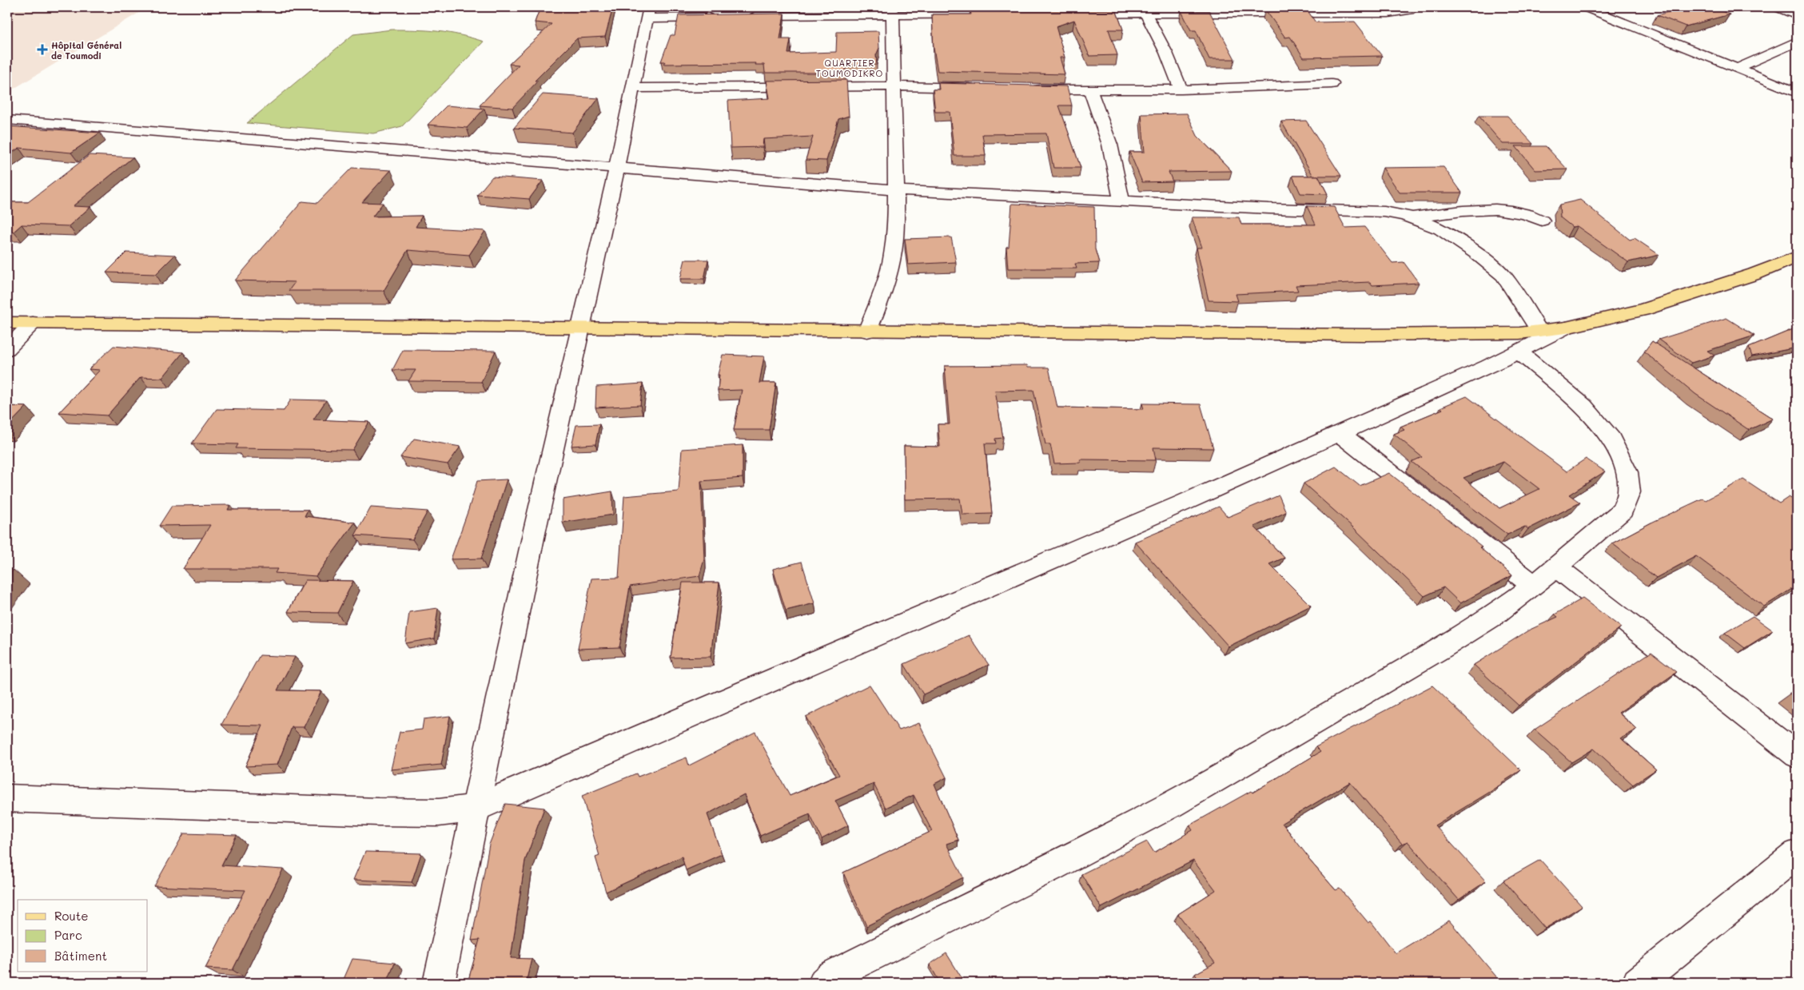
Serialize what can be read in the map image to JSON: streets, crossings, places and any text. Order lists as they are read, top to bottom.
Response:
{
  "districts": ["QUARTIER TOUMODIKRO"],
  "places": {
    "health": ["Hôpital Général de Toumodi"]
  },
  "legend": ["Route", "Parc", "Bâtiment"]
}
